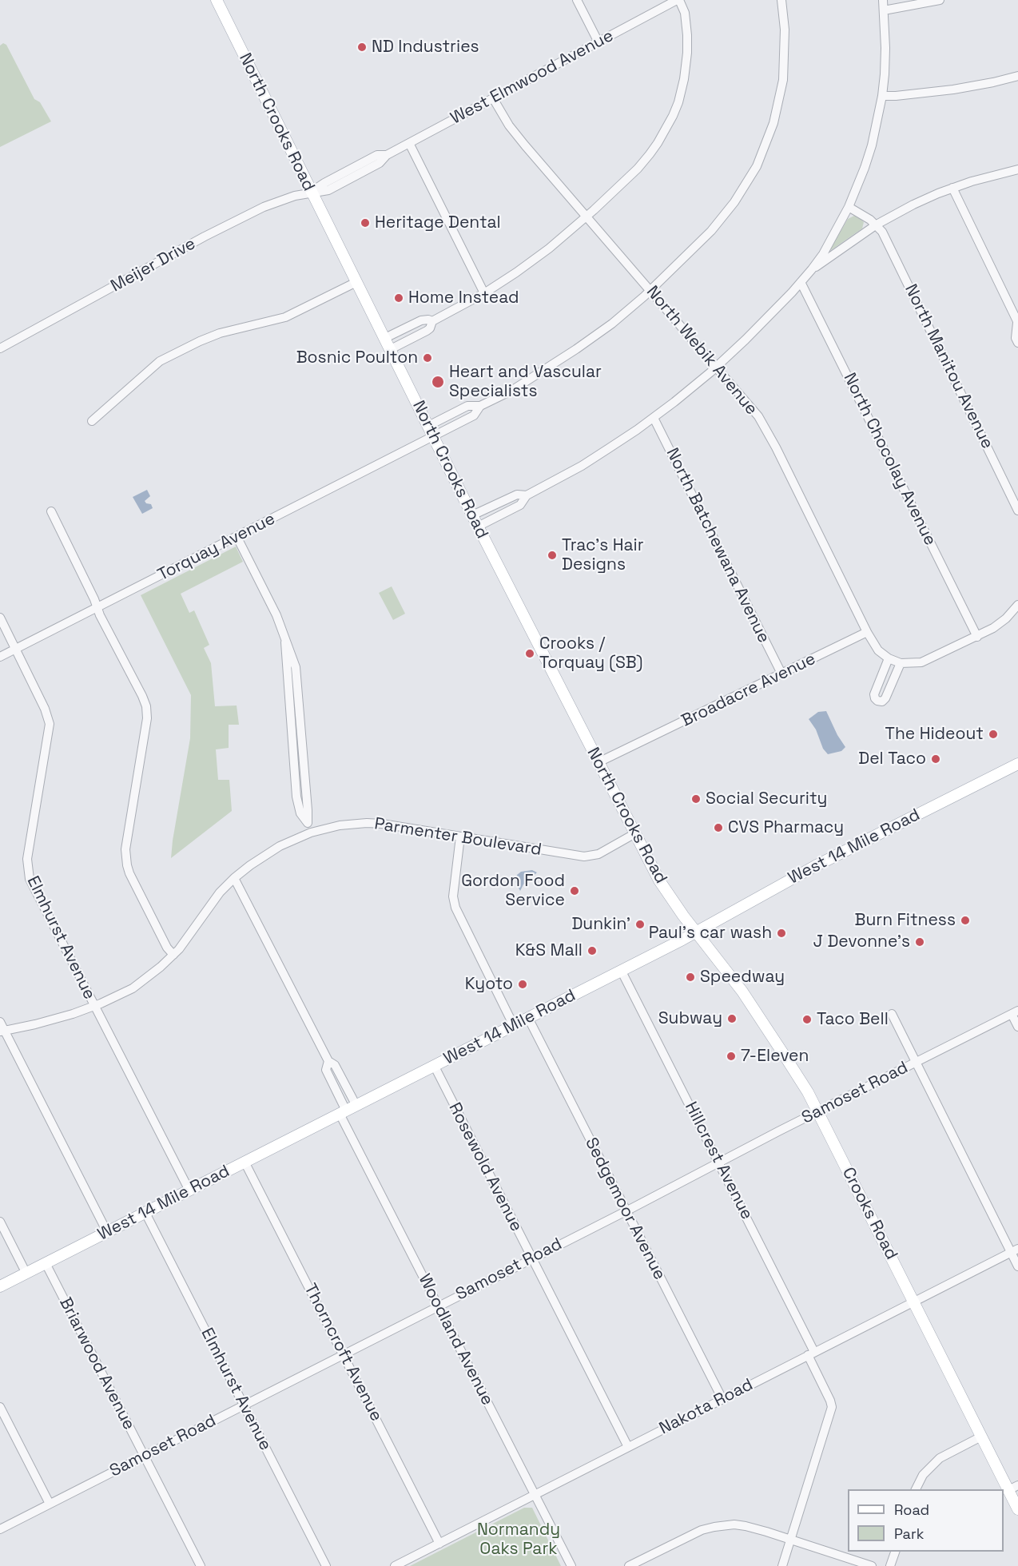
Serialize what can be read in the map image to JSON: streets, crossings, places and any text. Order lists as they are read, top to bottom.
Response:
{
  "streets": {
    "main road": ["North Crooks Road", "West 14 Mile Road", "Crooks Road"],
    "street": [
      "West Elmwood Avenue",
      "Meijer Drive",
      "North Webik Avenue",
      "North Manitou Avenue",
      "North Chocolay Avenue",
      "North Batchewana Avenue",
      "Torquay Avenue",
      "Broadacre Avenue",
      "Parmenter Boulevard",
      "Elmhurst Avenue",
      "Samoset Road",
      "Hillcrest Avenue",
      "Rosewold Avenue",
      "Sedgemoor Avenue",
      "Woodland Avenue",
      "Thorncroft Avenue",
      "Briarwood Avenue",
      "Nakota Road"
    ]
  },
  "crossings": [
    ["West Elmwood Avenue", "North Crooks Road"],
    ["West Elmwood Avenue", "Meijer Drive"],
    ["West Elmwood Avenue", "North Webik Avenue"],
    ["North Crooks Road", "Meijer Drive"],
    ["North Crooks Road", "Torquay Avenue"],
    ["North Crooks Road", "Broadacre Avenue"],
    ["North Crooks Road", "Parmenter Boulevard"],
    ["North Crooks Road", "West 14 Mile Road"],
    ["North Crooks Road", "Crooks Road"],
    ["North Webik Avenue", "Broadacre Avenue"],
    ["North Batchewana Avenue", "Broadacre Avenue"],
    ["Torquay Avenue", "Elmhurst Avenue"],
    ["Parmenter Boulevard", "Elmhurst Avenue"],
    ["Parmenter Boulevard", "Woodland Avenue"],
    ["West 14 Mile Road", "Elmhurst Avenue"],
    ["West 14 Mile Road", "Hillcrest Avenue"],
    ["West 14 Mile Road", "Rosewold Avenue"],
    ["West 14 Mile Road", "Sedgemoor Avenue"],
    ["West 14 Mile Road", "Crooks Road"],
    ["West 14 Mile Road", "Woodland Avenue"],
    ["West 14 Mile Road", "Thorncroft Avenue"],
    ["West 14 Mile Road", "Briarwood Avenue"],
    ["Elmhurst Avenue", "Samoset Road"],
    ["Samoset Road", "Hillcrest Avenue"],
    ["Samoset Road", "Rosewold Avenue"],
    ["Samoset Road", "Sedgemoor Avenue"],
    ["Samoset Road", "Crooks Road"],
    ["Samoset Road", "Woodland Avenue"],
    ["Samoset Road", "Thorncroft Avenue"],
    ["Samoset Road", "Briarwood Avenue"],
    ["Hillcrest Avenue", "Nakota Road"],
    ["Rosewold Avenue", "Nakota Road"],
    ["Sedgemoor Avenue", "Nakota Road"],
    ["Crooks Road", "Nakota Road"],
    ["Woodland Avenue", "Nakota Road"],
    ["Thorncroft Avenue", "Nakota Road"]
  ],
  "parks": ["Normandy Oaks Park"],
  "places": [
    "ND Industries",
    "Heritage Dental",
    "Home Instead",
    "Bosnic Poulton",
    "Heart and Vascular Specialists",
    "Trac's Hair Designs",
    "Crooks / Torquay (SB)",
    "The Hideout",
    "Del Taco",
    "Social Security",
    "CVS Pharmacy",
    "Gordon Food Service",
    "Burn Fitness",
    "Dunkin'",
    "Paul's car wash",
    "J Devonne's",
    "K&S Mall",
    "Speedway",
    "Kyoto",
    "Subway",
    "Taco Bell",
    "7-Eleven"
  ],
  "legend": ["Road", "Park"]
}
